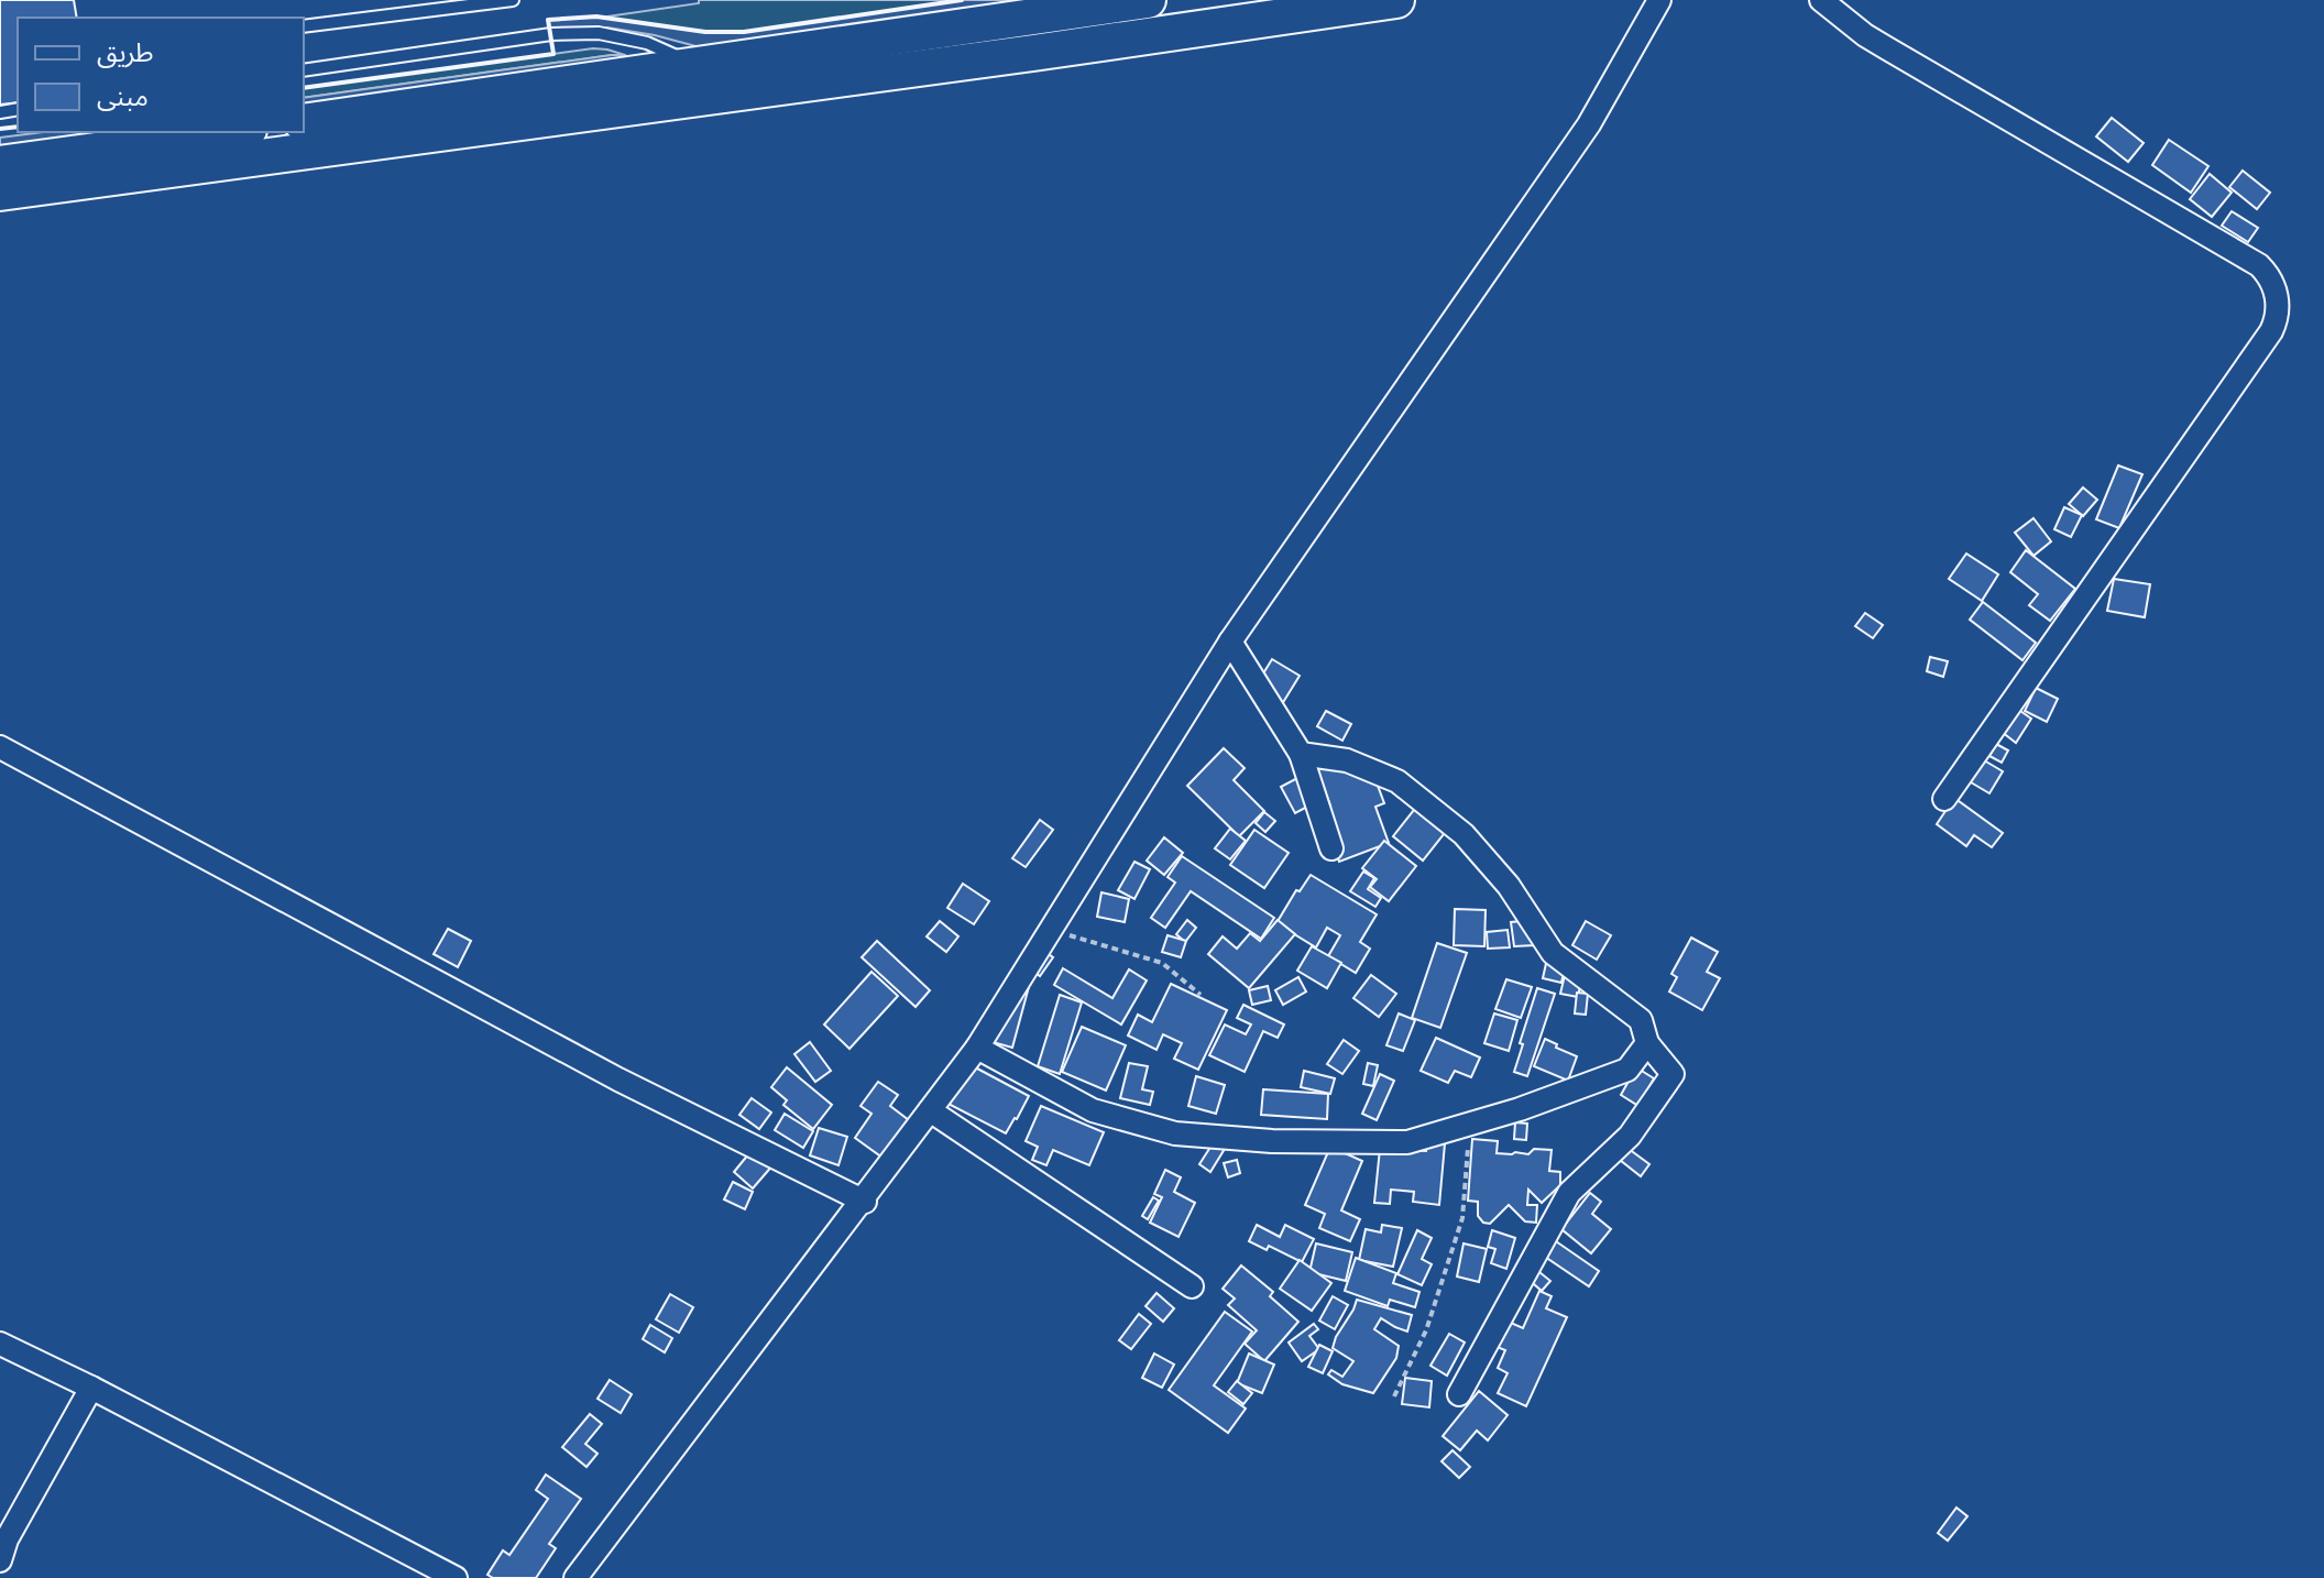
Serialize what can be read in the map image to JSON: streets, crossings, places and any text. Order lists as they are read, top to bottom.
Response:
{
  "legend": ["طريق", "مبنى"]
}
